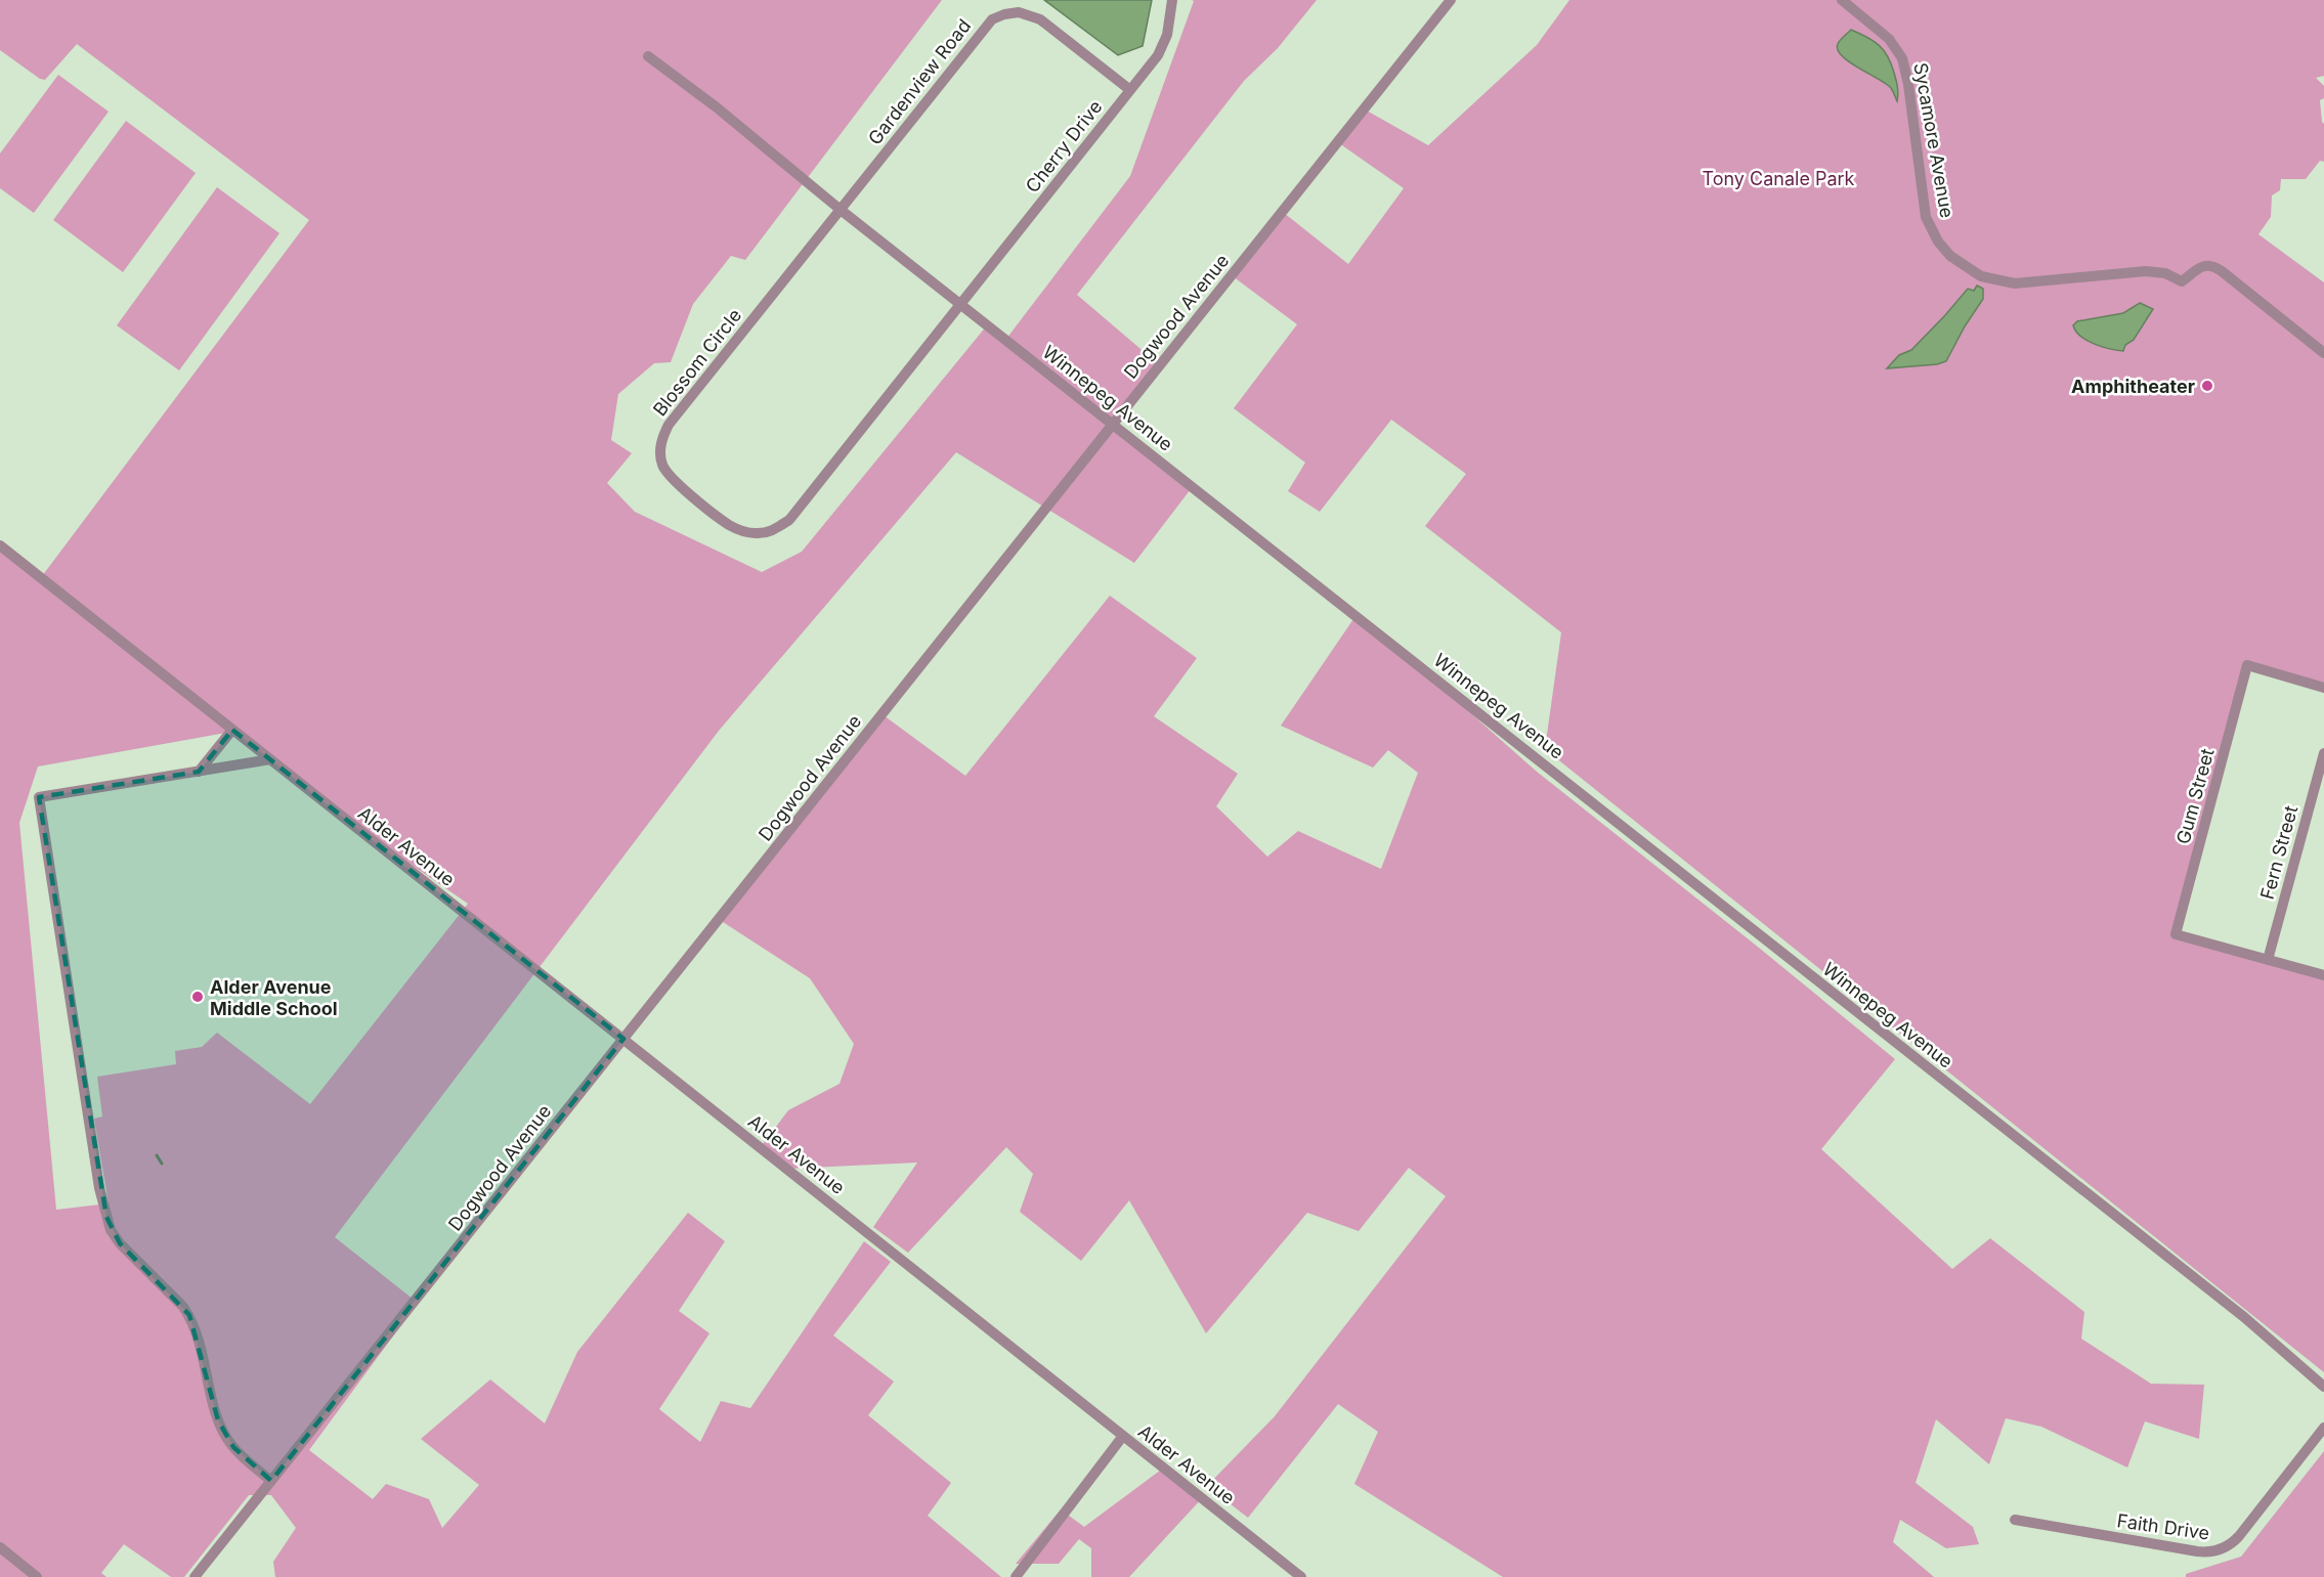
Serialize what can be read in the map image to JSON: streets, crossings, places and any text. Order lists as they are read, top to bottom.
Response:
{
  "streets": {
    "street": [
      "Gardenview Road",
      "Sycamore Avenue",
      "Cherry Drive",
      "Dogwood Avenue",
      "Blossom Circle",
      "Winnepeg Avenue",
      "Gum Street",
      "Alder Avenue",
      "Fern Street",
      "Faith Drive"
    ]
  },
  "crossings": [
    ["Gardenview Road", "Cherry Drive"],
    ["Gardenview Road", "Blossom Circle"],
    ["Gardenview Road", "Winnepeg Avenue"],
    ["Cherry Drive", "Blossom Circle"],
    ["Cherry Drive", "Winnepeg Avenue"],
    ["Dogwood Avenue", "Winnepeg Avenue"],
    ["Dogwood Avenue", "Alder Avenue"],
    ["Blossom Circle", "Winnepeg Avenue"],
    ["Gum Street", "Fern Street"]
  ],
  "parks": ["Tony Canale Park"],
  "places": ["Amphitheater", "Alder Avenue Middle School"]
}
